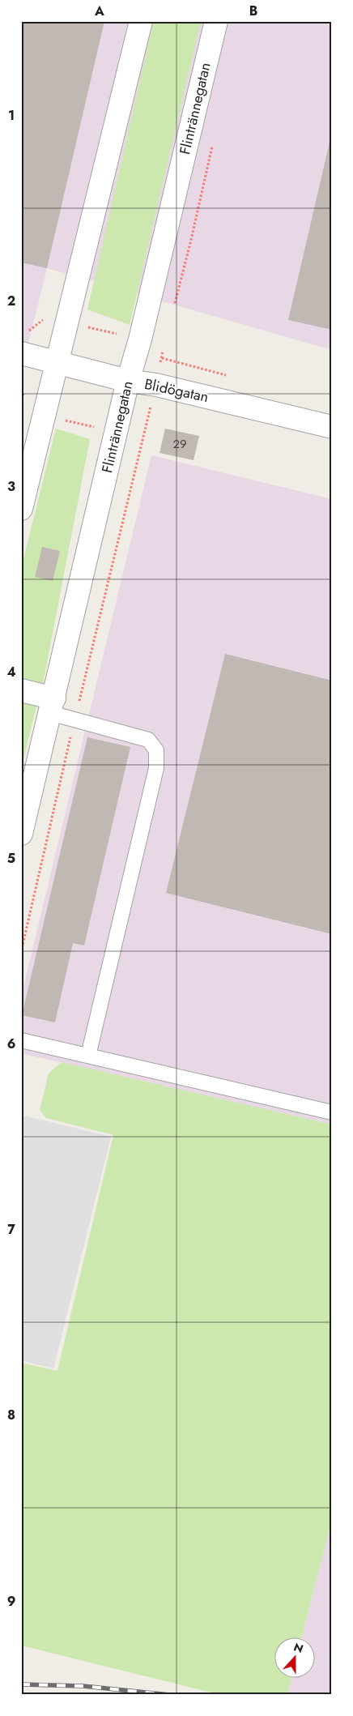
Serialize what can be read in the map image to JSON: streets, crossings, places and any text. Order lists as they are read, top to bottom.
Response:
{
  "streets": {
    "street": ["Flintrännegatan", "Blidögatan"]
  },
  "crossings": [
    ["Flintrännegatan", "Blidögatan"]
  ],
  "house_numbers": ["29"],
  "north": "top",
  "grid": {
    "columns": ["A", "B"],
    "rows": [
      "1",
      "2",
      "3",
      "4",
      "5",
      "6",
      "7",
      "8",
      "9"
    ]
  }
}
